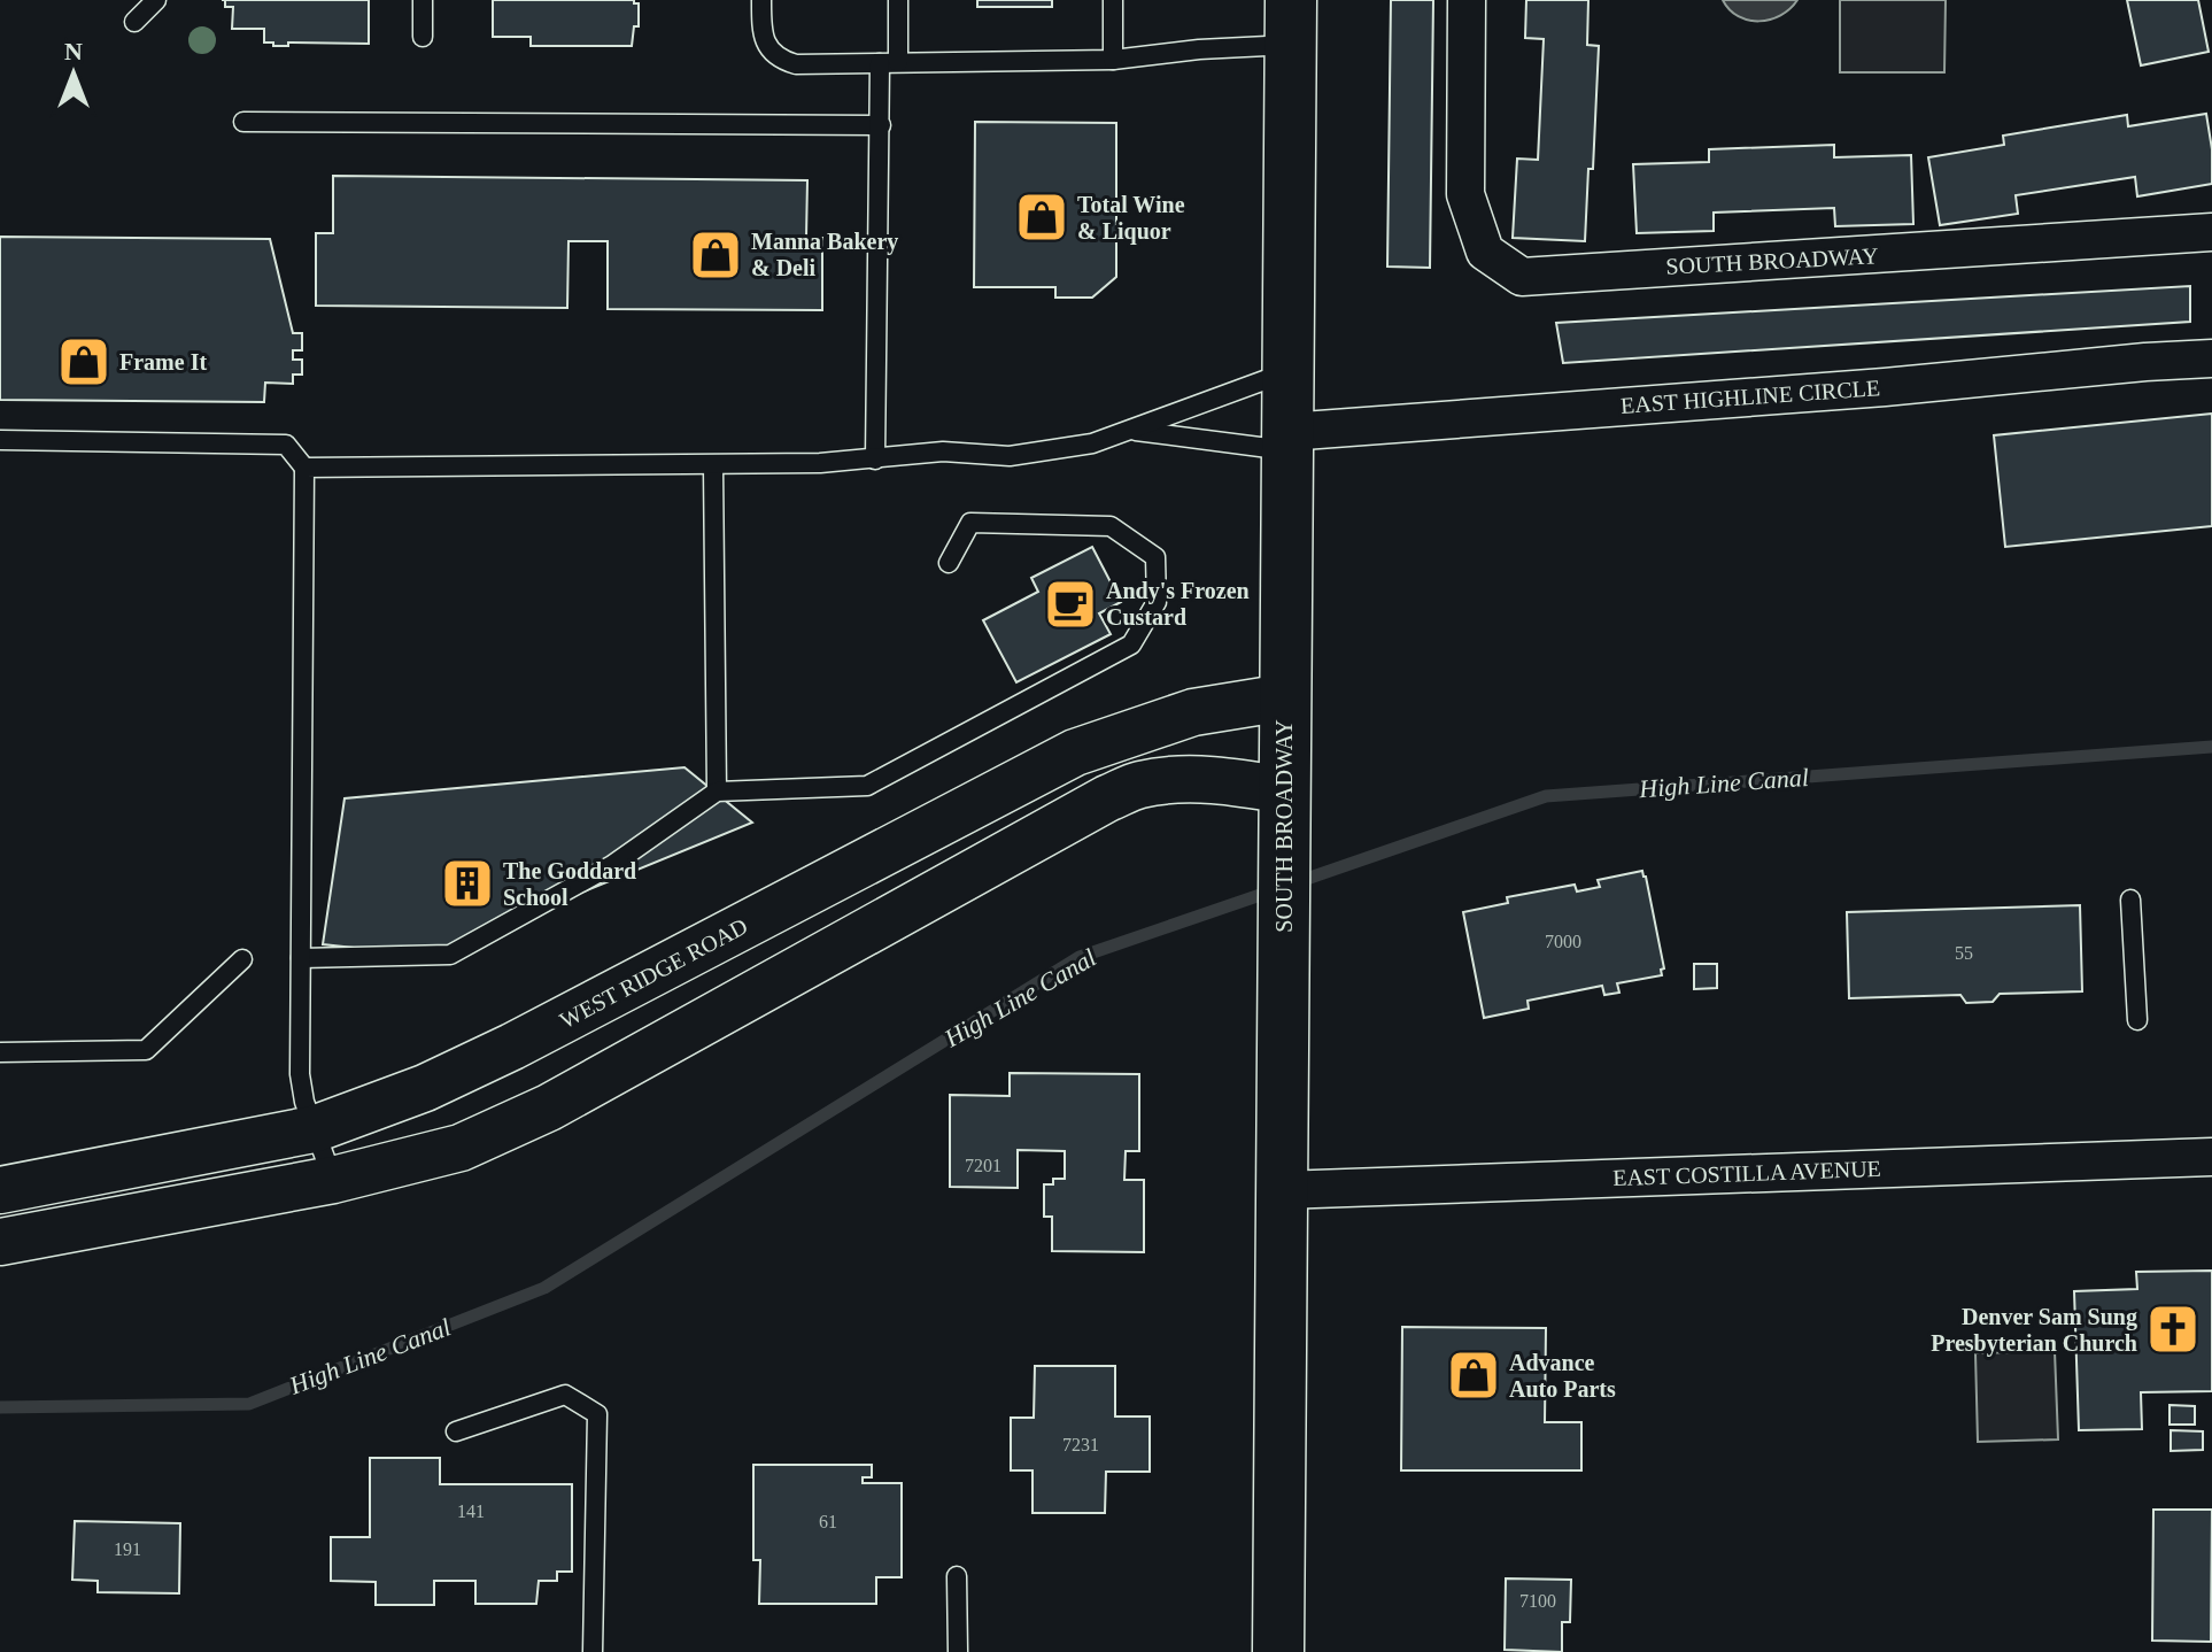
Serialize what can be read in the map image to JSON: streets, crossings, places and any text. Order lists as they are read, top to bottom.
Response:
{
  "streets": {
    "main road": ["SOUTH BROADWAY"],
    "street": ["EAST HIGHLINE CIRCLE", "WEST RIDGE ROAD", "EAST COSTILLA AVENUE"]
  },
  "crossings": [
    ["SOUTH BROADWAY", "EAST HIGHLINE CIRCLE"],
    ["SOUTH BROADWAY", "WEST RIDGE ROAD"],
    ["SOUTH BROADWAY", "EAST COSTILLA AVENUE"]
  ],
  "water": ["High Line Canal"],
  "places": {
    "shop": [
      "Total Wine & Liquor",
      "Manna Bakery & Deli",
      "Frame It",
      "Advance Auto Parts"
    ],
    "cafe": ["Andy's Frozen Custard"],
    "building": ["The Goddard School"],
    "church": ["Denver Sam Sung Presbyterian Church"]
  },
  "house_numbers": [
    "7000",
    "55",
    "7201",
    "7231",
    "141",
    "61",
    "191",
    "7100"
  ],
  "north": "top"
}
